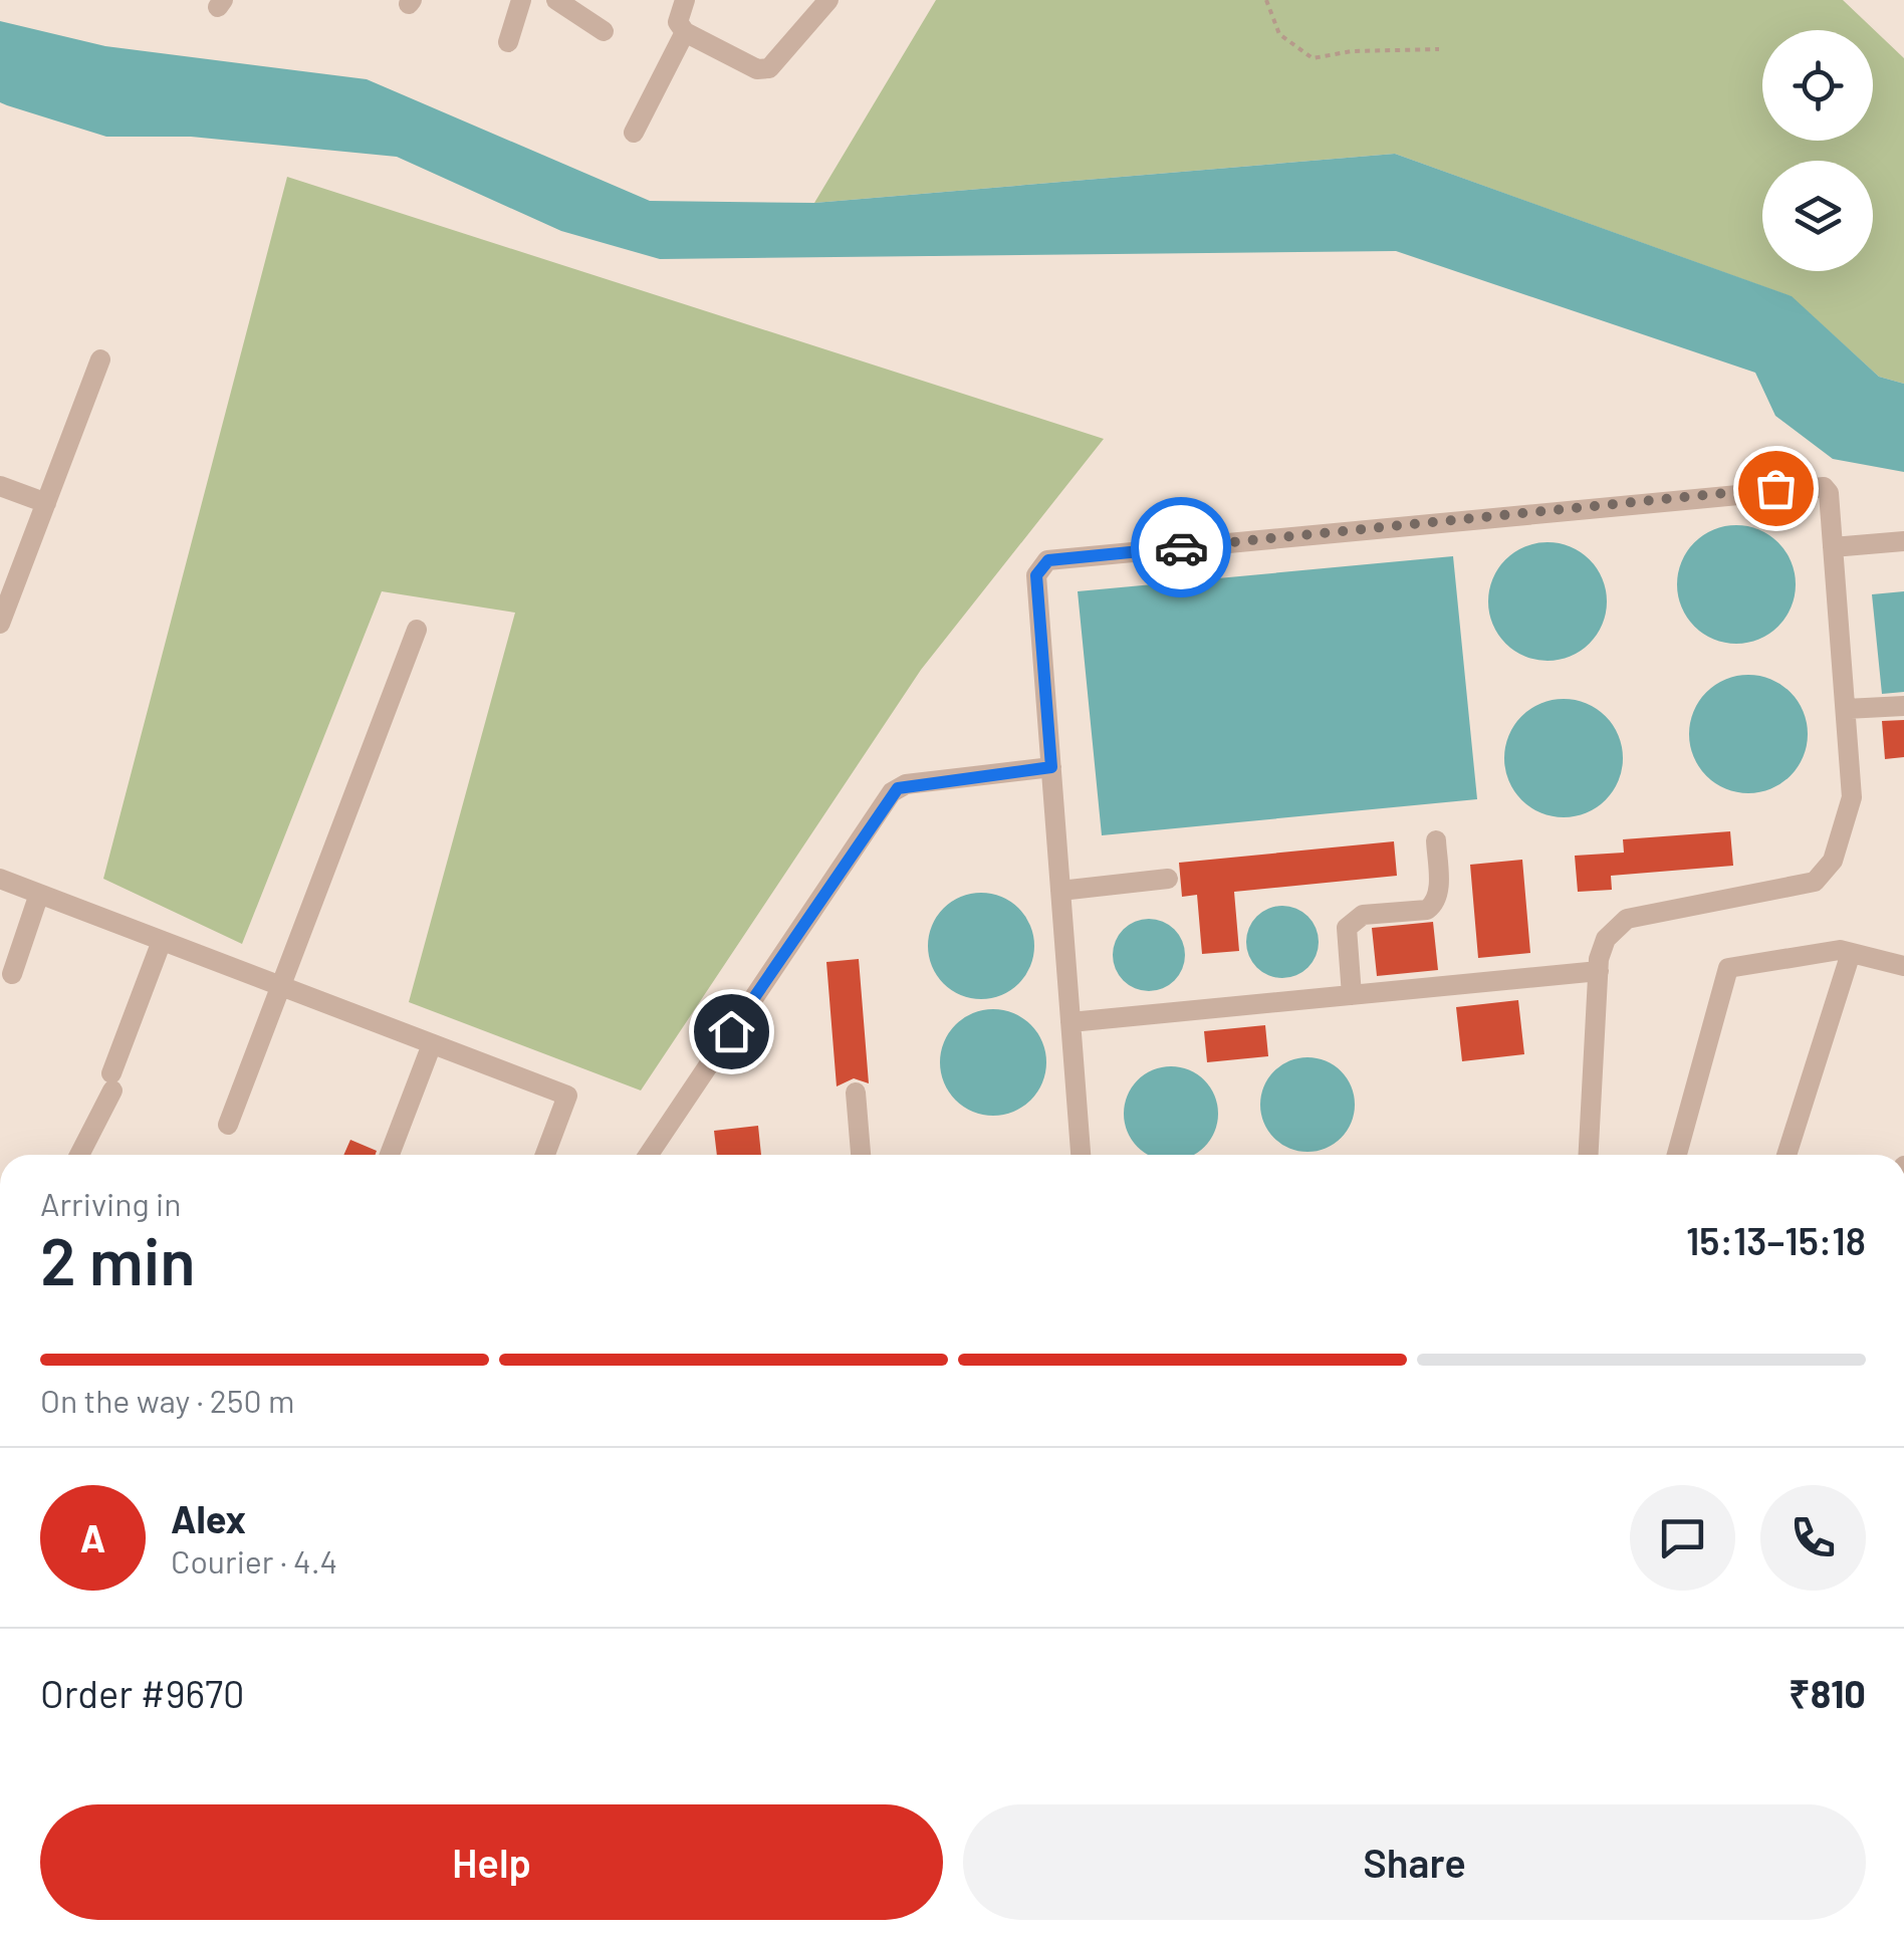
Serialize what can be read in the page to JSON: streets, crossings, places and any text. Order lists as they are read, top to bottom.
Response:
{
  "page": {
    "heading": ["2 min", "Arriving in", "15:13–15:18"],
    "panel": [
      "Alex",
      "Courier · 4.4",
      "Order #9670",
      "₹810"
    ],
    "bar": "On the way · 250 m",
    "round": "A",
    "buttons": ["Help", "Share"]
  }
}
